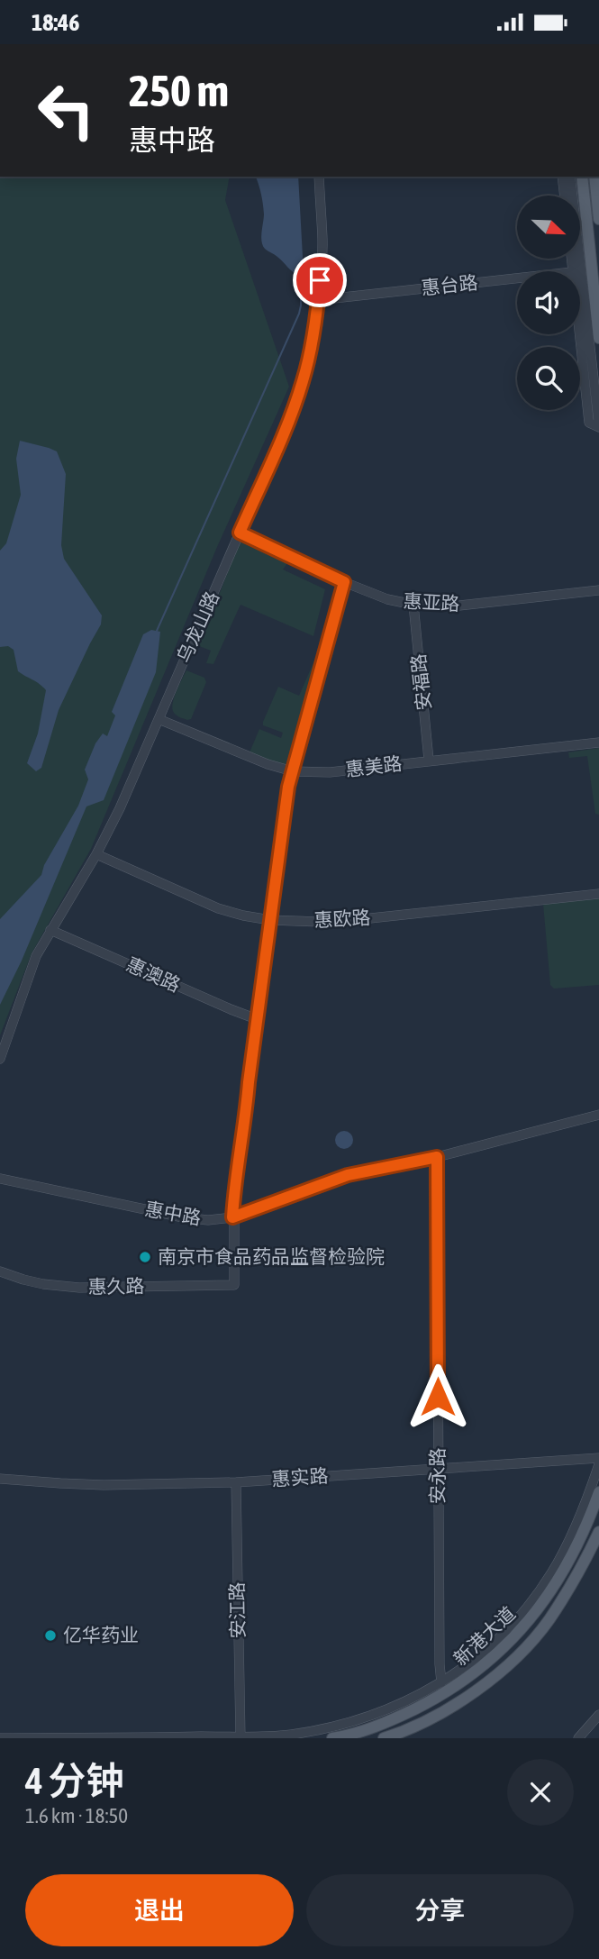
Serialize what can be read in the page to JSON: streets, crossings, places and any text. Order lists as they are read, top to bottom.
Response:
{
  "streets": {
    "main road": ["新港大道"],
    "street": [
      "惠台路",
      "惠亚路",
      "乌龙山路",
      "安福路",
      "惠美路",
      "惠欧路",
      "惠澳路",
      "惠中路",
      "惠久路",
      "安永路",
      "惠实路",
      "安江路"
    ]
  },
  "crossings": [
    ["惠台路", "乌龙山路"],
    ["惠亚路", "乌龙山路"],
    ["惠亚路", "安福路"],
    ["乌龙山路", "惠美路"],
    ["乌龙山路", "惠欧路"],
    ["乌龙山路", "惠澳路"],
    ["安福路", "惠美路"],
    ["惠中路", "惠久路"],
    ["惠中路", "安永路"],
    ["安永路", "惠实路"],
    ["惠实路", "安江路"]
  ],
  "places": ["南京市食品药品监督检验院", "亿华药业"],
  "north": "bottom right",
  "page": {
    "status": "18:46",
    "turn": ["250 m", "惠中路"],
    "heading": ["4 分钟", "1.6 km · 18:50"],
    "buttons": ["退出", "分享"]
  }
}
